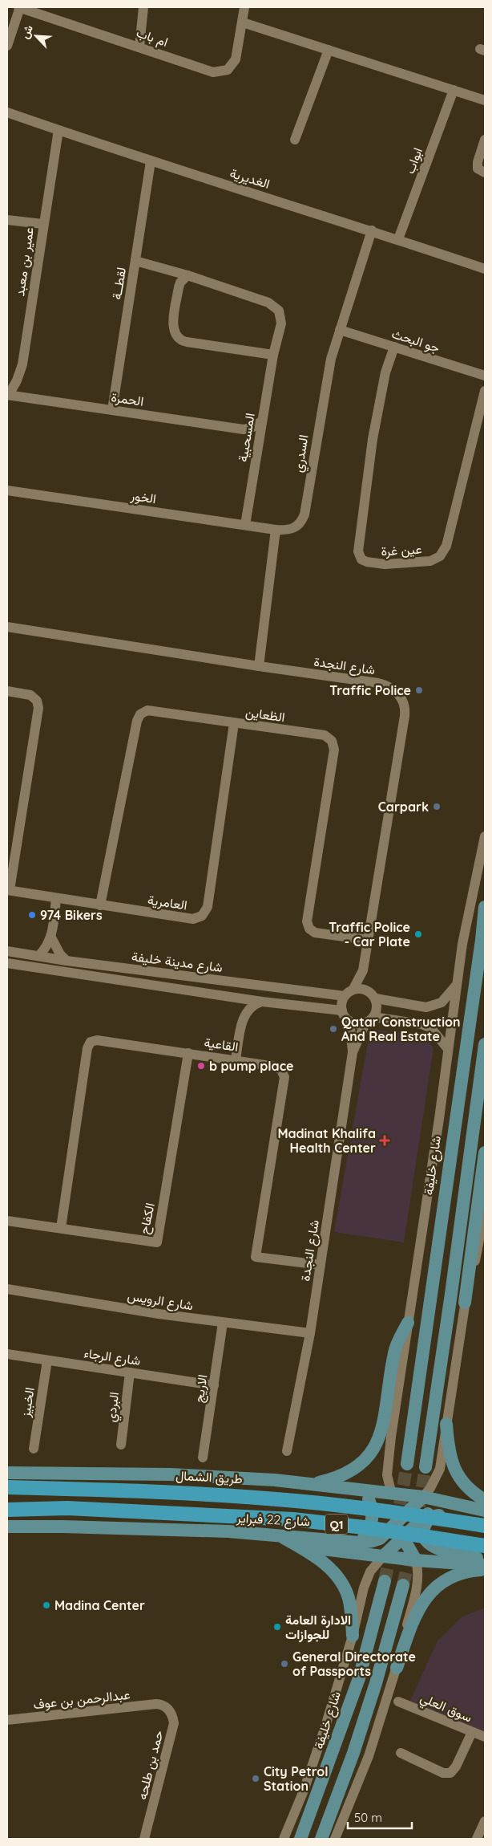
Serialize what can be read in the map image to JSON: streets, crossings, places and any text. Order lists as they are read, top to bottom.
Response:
{
  "streets": {
    "highway": ["طريق الشمال", "شارع 22 فبراير", "Q1"],
    "main road": ["شارع خليفة"],
    "street": [
      "ام باب",
      "ابواب",
      "الغديرية",
      "عمير بن معبد",
      "لقطــة",
      "جو البحث",
      "الحمرة",
      "المسحبية",
      "السدري",
      "الخور",
      "عين غرة",
      "شارع النجدة",
      "الظعاين",
      "العامرية",
      "شارع مدينة خليفة",
      "القاعية",
      "الكفاح",
      "شارع الرويس",
      "شارع الرجاء",
      "الاريج",
      "الخبيز",
      "البردي",
      "عبدالرحمن بن عوف",
      "سوق العلي",
      "حمد بن طلحه"
    ]
  },
  "crossings": [
    ["ابواب", "الغديرية"],
    ["الغديرية", "عمير بن معبد"],
    ["الغديرية", "لقطــة"],
    ["الغديرية", "السدري"],
    ["عمير بن معبد", "الحمرة"],
    ["لقطــة", "الحمرة"],
    ["لقطــة", "المسحبية"],
    ["جو البحث", "السدري"],
    ["جو البحث", "عين غرة"],
    ["المسحبية", "الخور"],
    ["السدري", "الخور"],
    ["شارع النجدة", "الظعاين"],
    ["شارع النجدة", "شارع مدينة خليفة"],
    ["شارع النجدة", "القاعية"],
    ["شارع النجدة", "شارع الرويس"],
    ["الظعاين", "العامرية"],
    ["القاعية", "الكفاح"],
    ["شارع خليفة", "طريق الشمال"],
    ["شارع الرويس", "الاريج"],
    ["شارع الرجاء", "الاريج"],
    ["شارع الرجاء", "الخبيز"],
    ["شارع الرجاء", "البردي"],
    ["طريق الشمال", "شارع 22 فبراير"],
    ["عبدالرحمن بن عوف", "حمد بن طلحه"]
  ],
  "places": {
    "other": [
      "Traffic Police",
      "Carpark",
      "974 Bikers",
      "Traffic Police - Car Plate",
      "Qatar Construction And Real Estate",
      "b pump place",
      "Madina Center",
      "الادارة العامة للجوازات",
      "General Directorate of Passports",
      "City Petrol Station"
    ],
    "health": ["Madinat Khalifa Health Center"]
  },
  "scale_bar": "50 m",
  "north": "top left"
}
